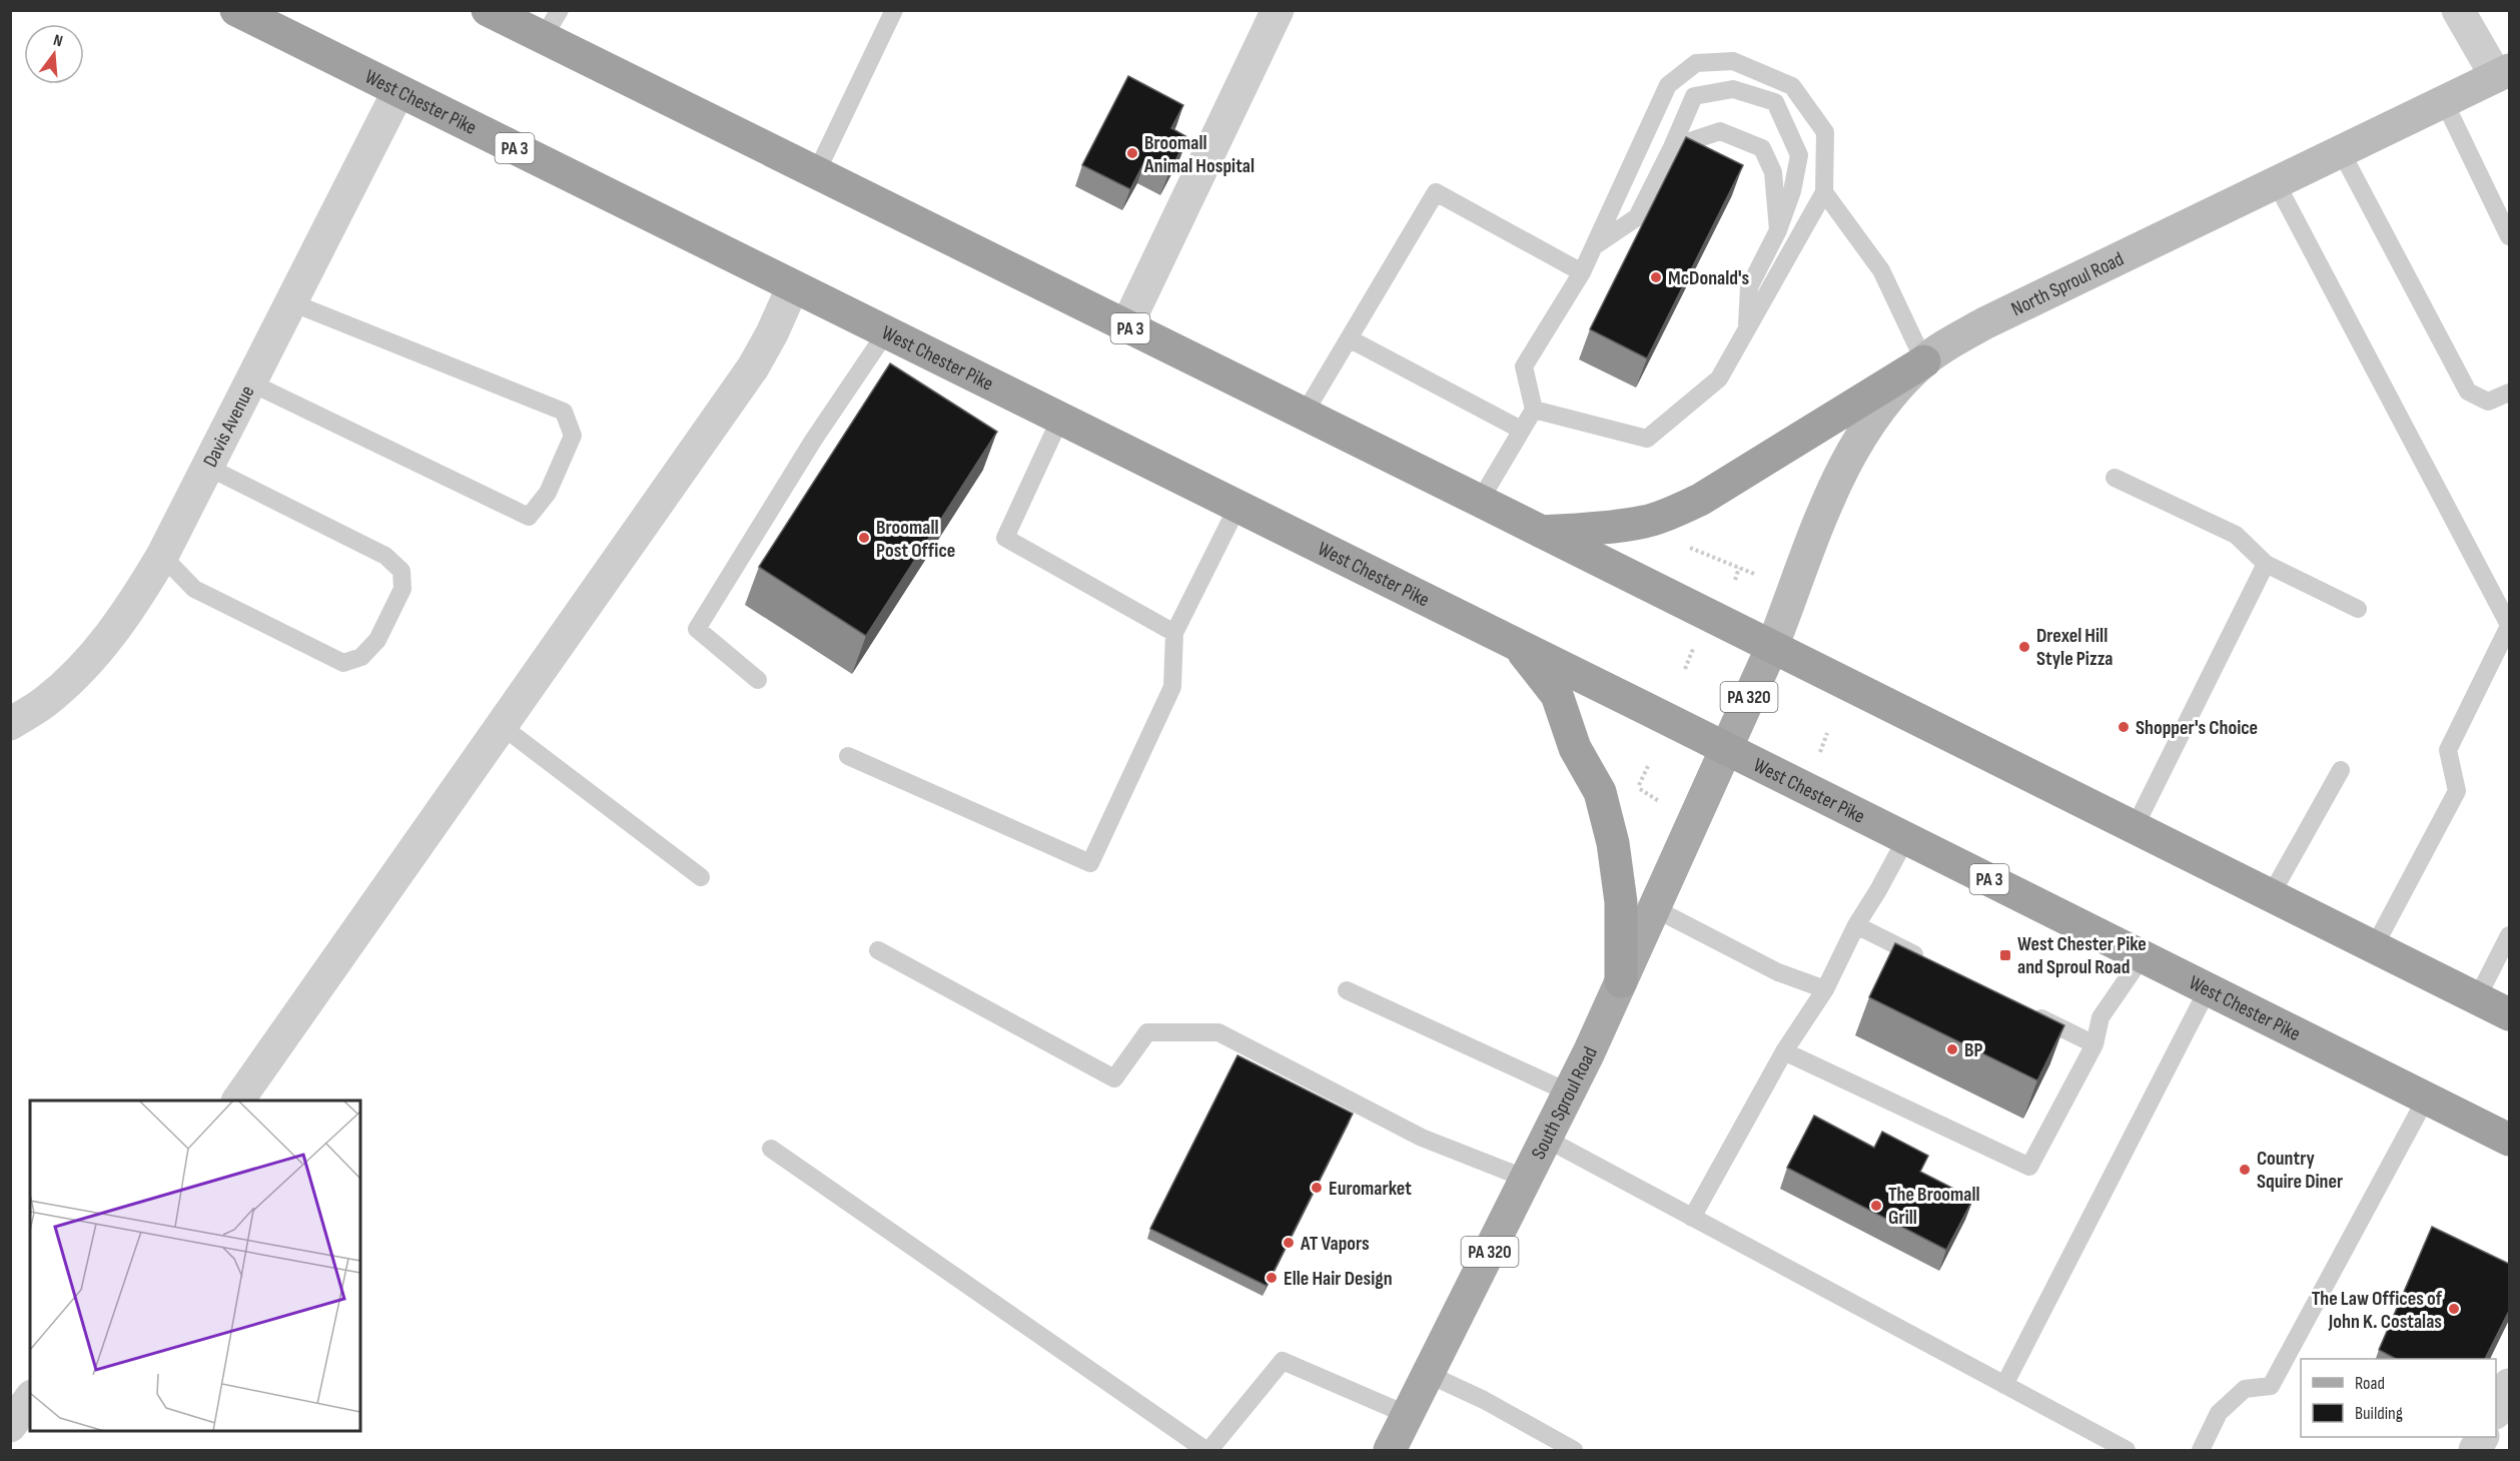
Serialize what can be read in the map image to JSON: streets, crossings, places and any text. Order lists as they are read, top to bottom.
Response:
{
  "streets": {
    "highway": ["West Chester Pike", "PA 3"],
    "main road": ["North Sproul Road", "PA 320", "South Sproul Road"],
    "street": ["Davis Avenue"]
  },
  "crossings": [
    ["West Chester Pike", "Davis Avenue"],
    ["West Chester Pike", "PA 320"],
    ["West Chester Pike", "South Sproul Road"],
    ["PA 3", "North Sproul Road"],
    ["PA 3", "PA 320"],
    ["North Sproul Road", "PA 320"],
    ["PA 320", "South Sproul Road"]
  ],
  "places": {
    "other": [
      "Broomall Animal Hospital",
      "McDonald's",
      "Broomall Post Office",
      "Drexel Hill Style Pizza",
      "Shopper's Choice",
      "BP",
      "Country Squire Diner",
      "Euromarket",
      "The Broomall Grill",
      "AT Vapors",
      "Elle Hair Design",
      "The Law Offices of John K. Costalas"
    ],
    "transit": ["West Chester Pike and Sproul Road"]
  },
  "legend": ["Road", "Building"],
  "north": "top"
}
